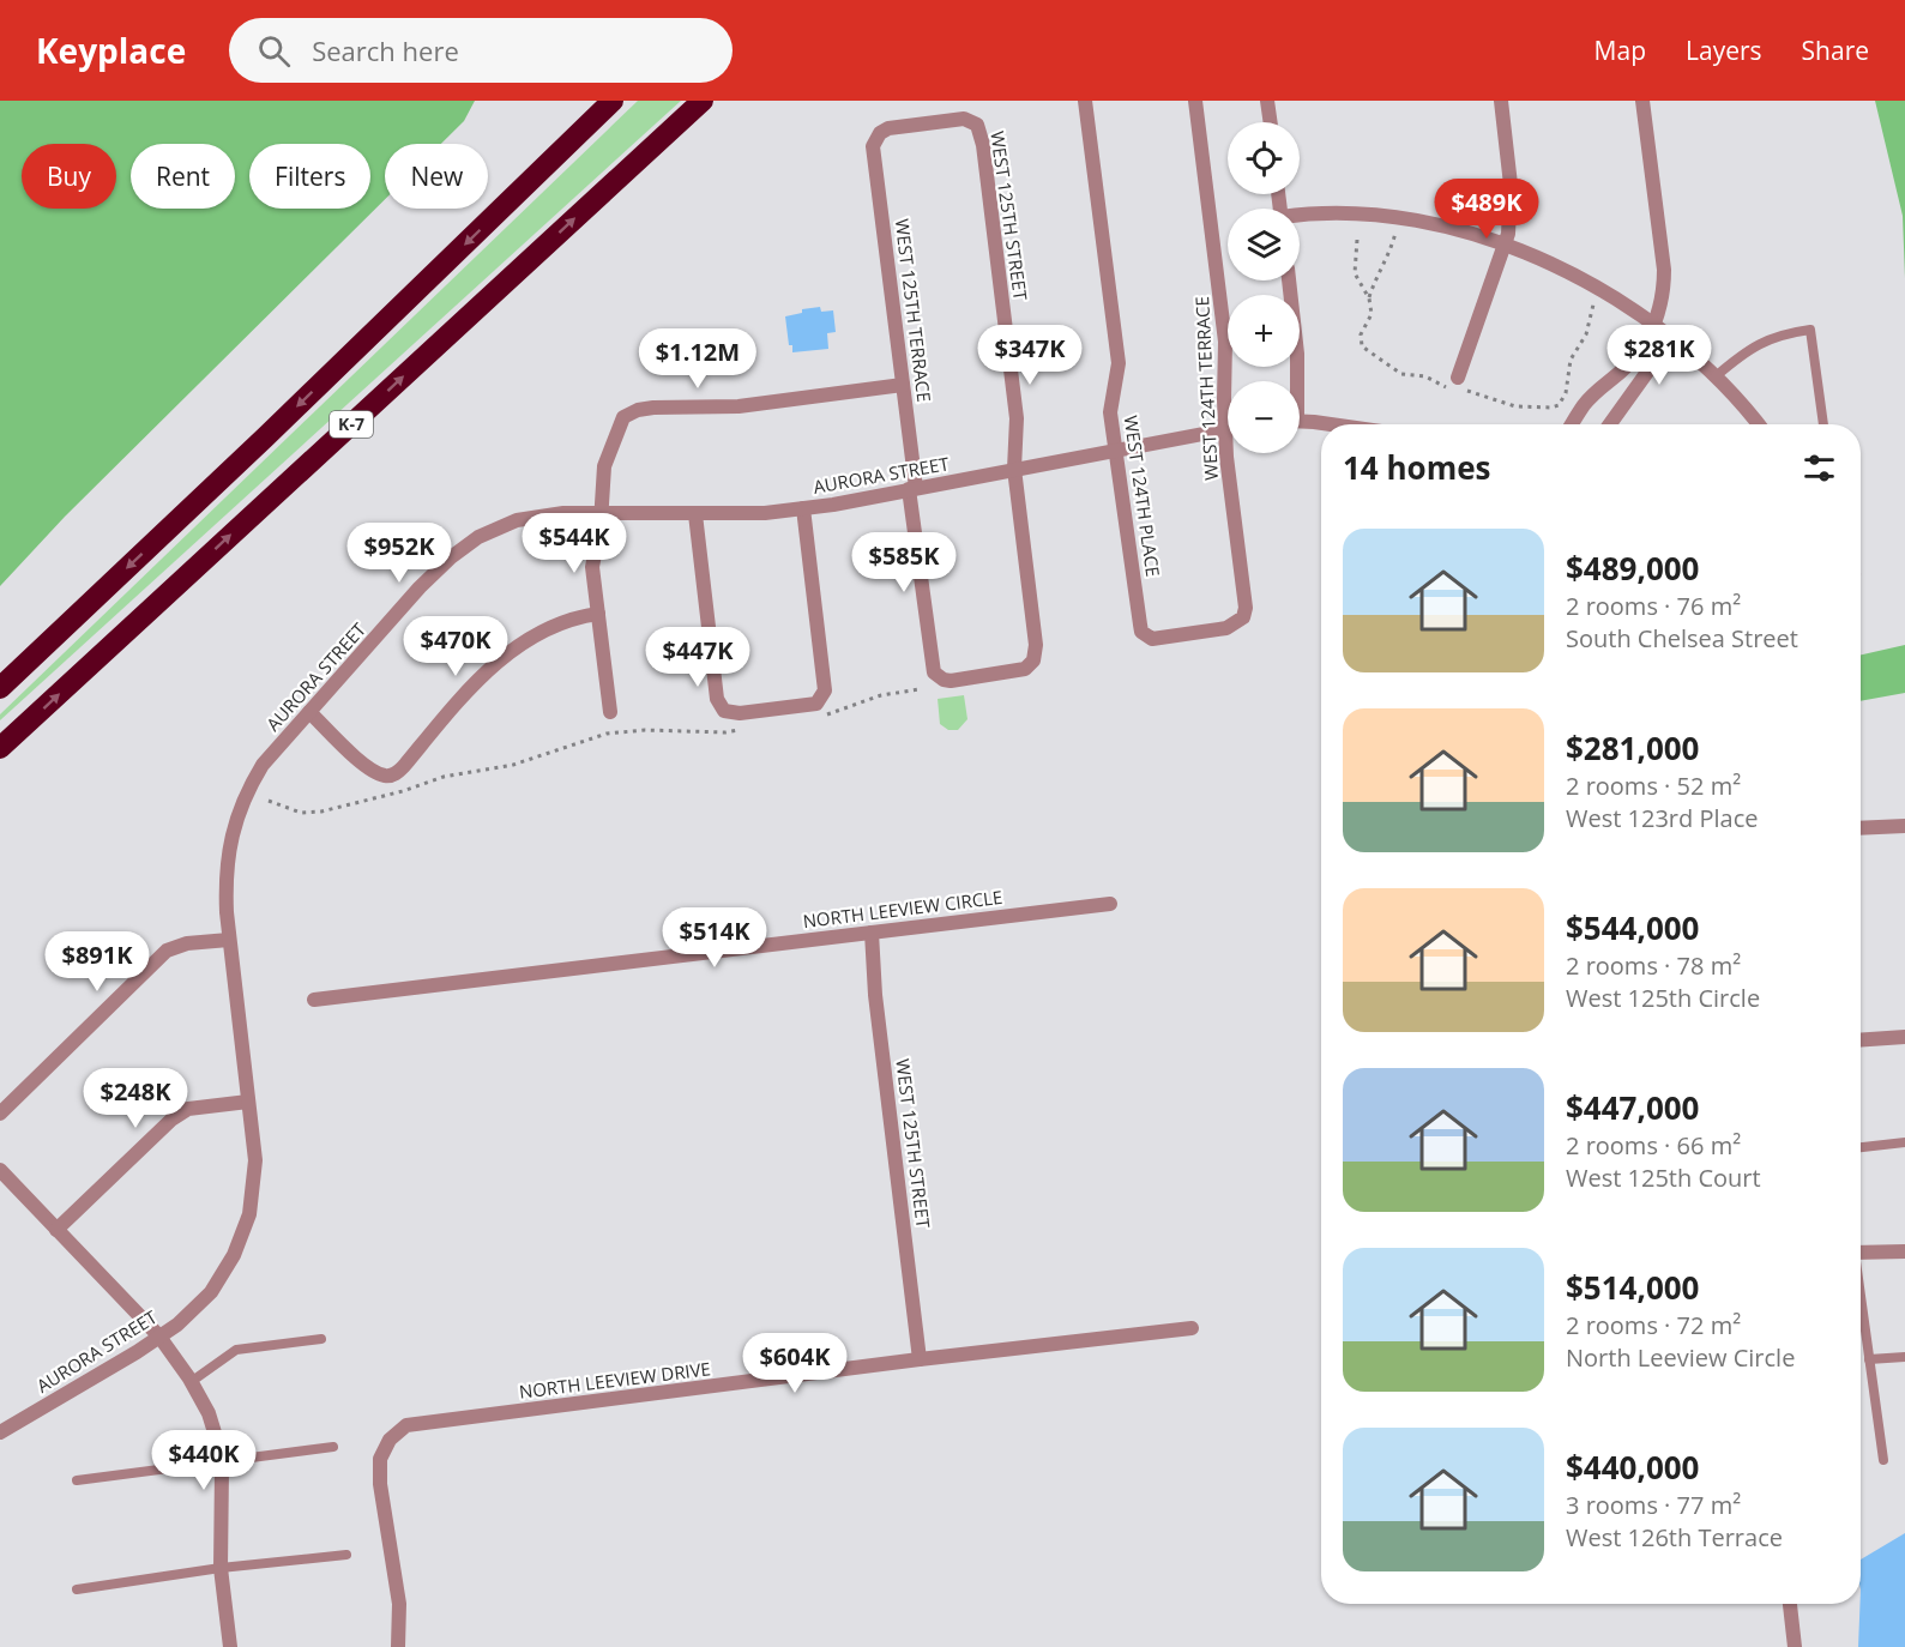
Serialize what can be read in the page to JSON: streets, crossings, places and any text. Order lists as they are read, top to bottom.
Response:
{
  "streets": {
    "highway": ["K-7"],
    "street": [
      "WEST 125TH STREET",
      "WEST 125TH TERRACE",
      "WEST 124TH TERRACE",
      "AURORA STREET",
      "WEST 124TH PLACE",
      "NORTH LEEVIEW CIRCLE",
      "NORTH LEEVIEW DRIVE"
    ]
  },
  "crossings": [
    ["WEST 125TH STREET", "WEST 125TH TERRACE"],
    ["WEST 125TH STREET", "AURORA STREET"],
    ["WEST 125TH STREET", "NORTH LEEVIEW CIRCLE"],
    ["WEST 125TH STREET", "NORTH LEEVIEW DRIVE"],
    ["WEST 125TH TERRACE", "AURORA STREET"],
    ["WEST 124TH TERRACE", "WEST 124TH PLACE"],
    ["AURORA STREET", "WEST 124TH PLACE"]
  ],
  "page": {
    "header": "Keyplace",
    "search": "Search here",
    "nav": ["Map", "Layers", "Share"],
    "map_buttons": ["+", "−"],
    "chip": [
      "Buy",
      "Rent",
      "Filters",
      "New"
    ],
    "price": [
      "$489K",
      "$347K",
      "$281K",
      "$1.12M",
      "$544K",
      "$952K",
      "$585K",
      "$470K",
      "$447K",
      "$514K",
      "$891K",
      "$248K",
      "$604K",
      "$440K"
    ],
    "heading": "14 homes",
    "list": [
      {
        "name": "$489,000",
        "note": "2 rooms · 76 m² · South Chelsea Street"
      },
      {
        "name": "$281,000",
        "note": "2 rooms · 52 m² · West 123rd Place"
      },
      {
        "name": "$544,000",
        "note": "2 rooms · 78 m² · West 125th Circle"
      },
      {
        "name": "$447,000",
        "note": "2 rooms · 66 m² · West 125th Court"
      },
      {
        "name": "$514,000",
        "note": "2 rooms · 72 m² · North Leeview Circle"
      },
      {
        "name": "$440,000",
        "note": "3 rooms · 77 m² · West 126th Terrace"
      }
    ]
  }
}
